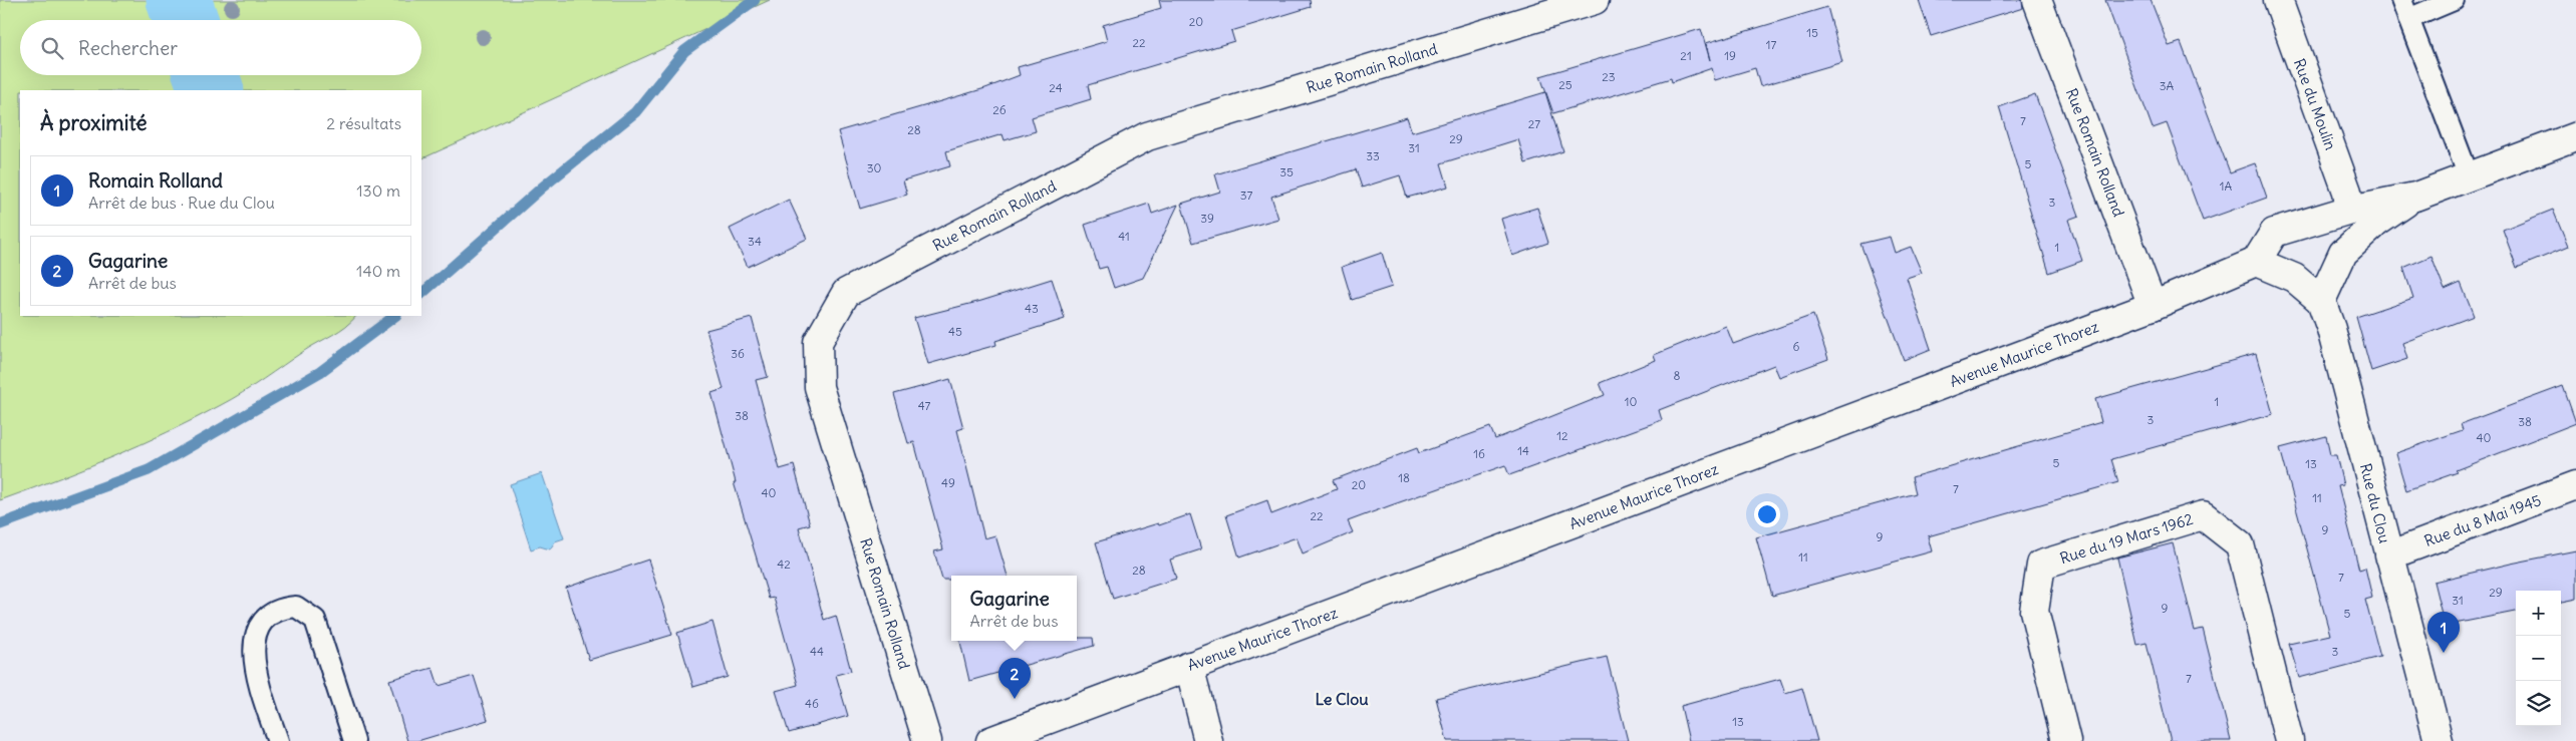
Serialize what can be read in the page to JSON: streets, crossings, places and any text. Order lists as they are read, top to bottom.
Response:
{
  "streets": {
    "street": [
      "Rue Romain Rolland",
      "Rue du Moulin",
      "Avenue Maurice Thorez",
      "Rue du Clou",
      "Rue du 8 Mai 1945",
      "Rue du 19 Mars 1962"
    ]
  },
  "crossings": [
    ["Rue Romain Rolland", "Avenue Maurice Thorez"],
    ["Avenue Maurice Thorez", "Rue du Clou"],
    ["Rue du Clou", "Rue du 8 Mai 1945"]
  ],
  "districts": ["Le Clou"],
  "house_numbers": [
    "20",
    "15",
    "22",
    "17",
    "21",
    "19",
    "23",
    "25",
    "3A",
    "24",
    "26",
    "7",
    "27",
    "28",
    "29",
    "31",
    "33",
    "5",
    "30",
    "35",
    "1A",
    "37",
    "3",
    "39",
    "41",
    "34",
    "1",
    "43",
    "45",
    "6",
    "36",
    "8",
    "10",
    "1",
    "47",
    "38",
    "3",
    "38",
    "12",
    "40",
    "14",
    "16",
    "5",
    "13",
    "18",
    "49",
    "20",
    "7",
    "40",
    "11",
    "22",
    "9",
    "9",
    "11",
    "42",
    "28",
    "7",
    "29",
    "31",
    "9",
    "5",
    "44",
    "3",
    "7",
    "46",
    "13"
  ],
  "page": {
    "search": "Rechercher",
    "heading": ["À proximité", "2 résultats"],
    "list": [
      {
        "mark": "1",
        "name": "Romain Rolland",
        "note": "Arrêt de bus · Rue du Clou",
        "value": "130 m"
      },
      {
        "mark": "2",
        "name": "Gagarine",
        "note": "Arrêt de bus",
        "value": "140 m"
      }
    ],
    "popup": ["Gagarine", "Arrêt de bus"],
    "map_buttons": ["+", "−"],
    "pins": ["1", "2"]
  }
}
